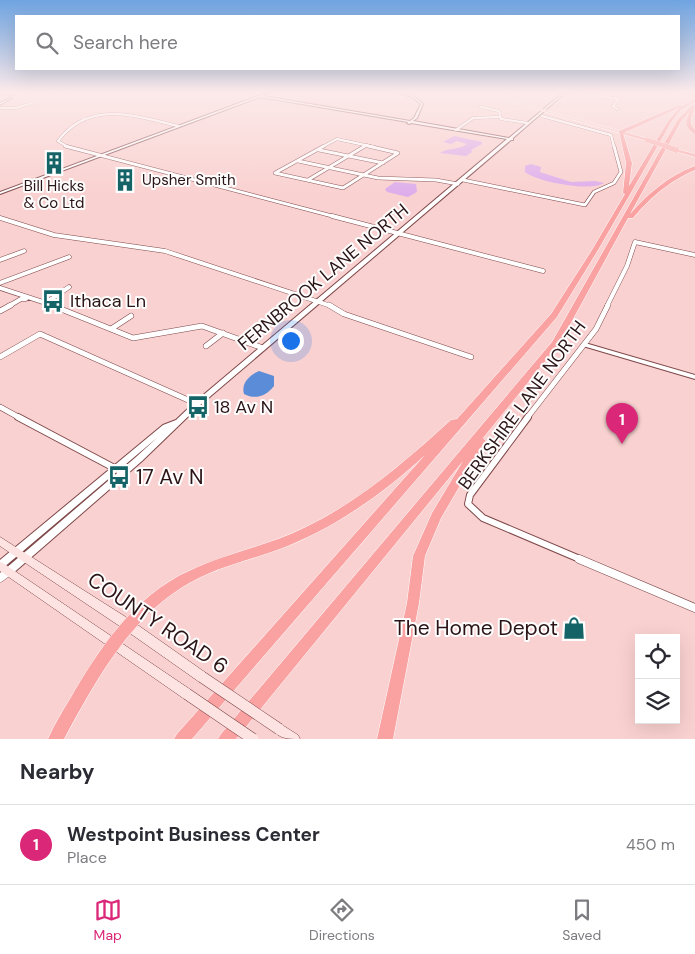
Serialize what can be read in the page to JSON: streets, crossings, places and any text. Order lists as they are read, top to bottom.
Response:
{
  "streets": {
    "main road": ["COUNTY ROAD 6"],
    "street": ["FERNBROOK LANE NORTH", "BERKSHIRE LANE NORTH"]
  },
  "crossings": [
    ["FERNBROOK LANE NORTH", "COUNTY ROAD 6"]
  ],
  "places": {
    "building": ["Bill Hicks & Co Ltd", "Upsher Smith"],
    "bus stop": ["Ithaca Ln", "18 Av N", "17 Av N"],
    "shop": ["The Home Depot"]
  },
  "page": {
    "search": "Search here",
    "pins": "1",
    "heading": "Nearby",
    "list": [
      {
        "mark": "1",
        "name": "Westpoint Business Center",
        "note": "Place",
        "value": "450 m"
      }
    ],
    "nav": ["Map", "Directions", "Saved"]
  }
}
